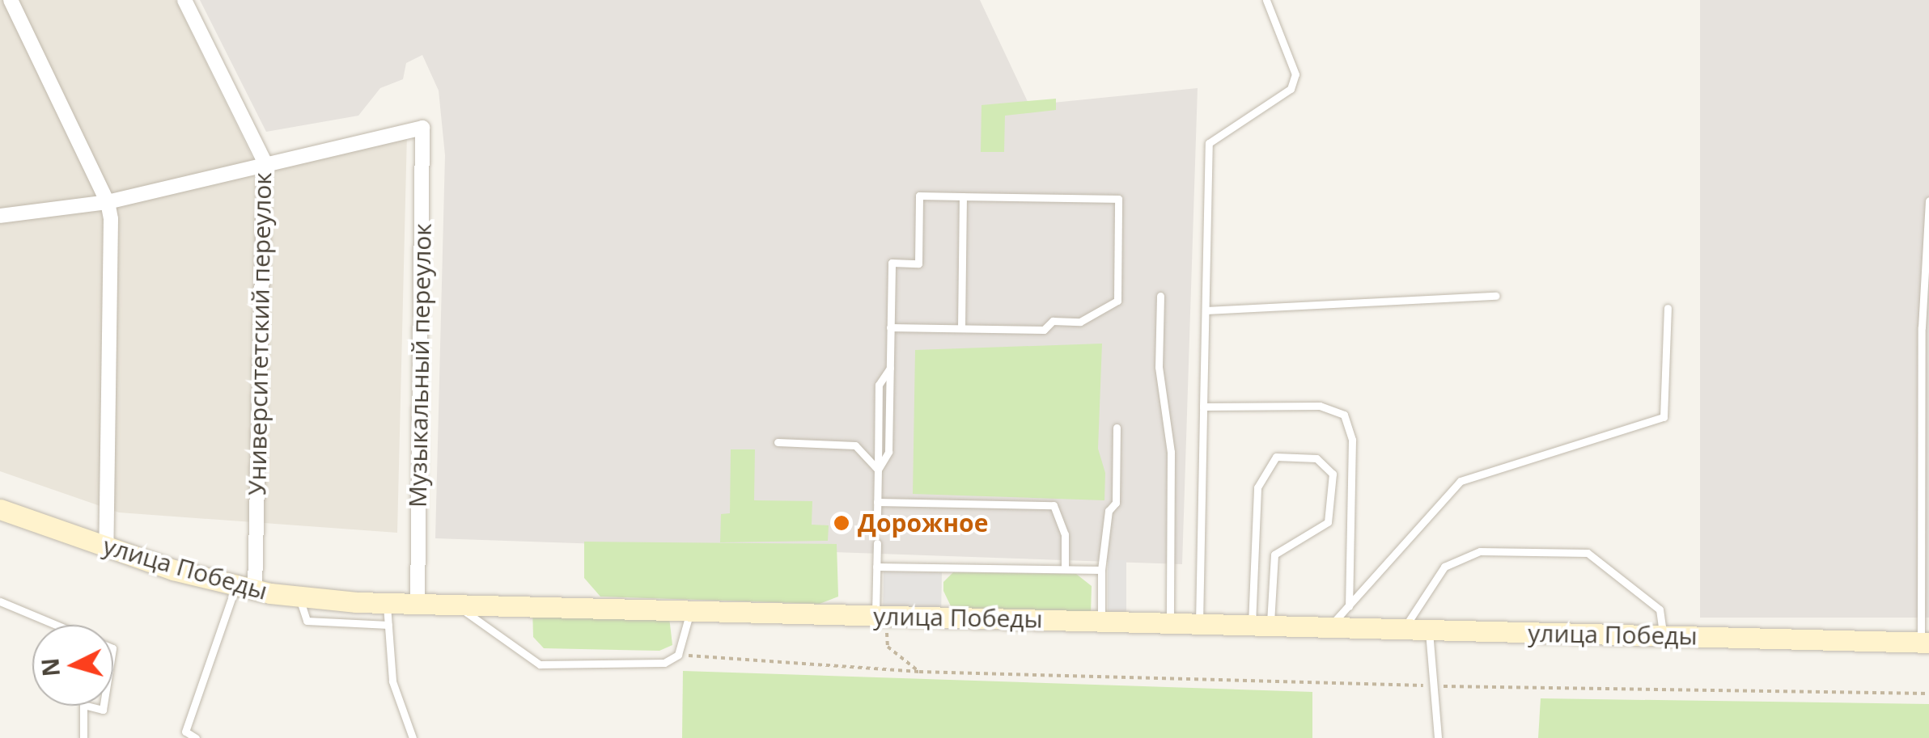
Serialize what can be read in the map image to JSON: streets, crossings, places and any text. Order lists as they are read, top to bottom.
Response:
{
  "streets": {
    "main road": ["улица Победы"],
    "street": ["Университетский переулок", "Музыкальный переулок"]
  },
  "crossings": [
    ["Университетский переулок", "Музыкальный переулок"],
    ["Университетский переулок", "улица Победы"],
    ["Музыкальный переулок", "улица Победы"]
  ],
  "places": ["Дорожное"],
  "north": "left"
}
